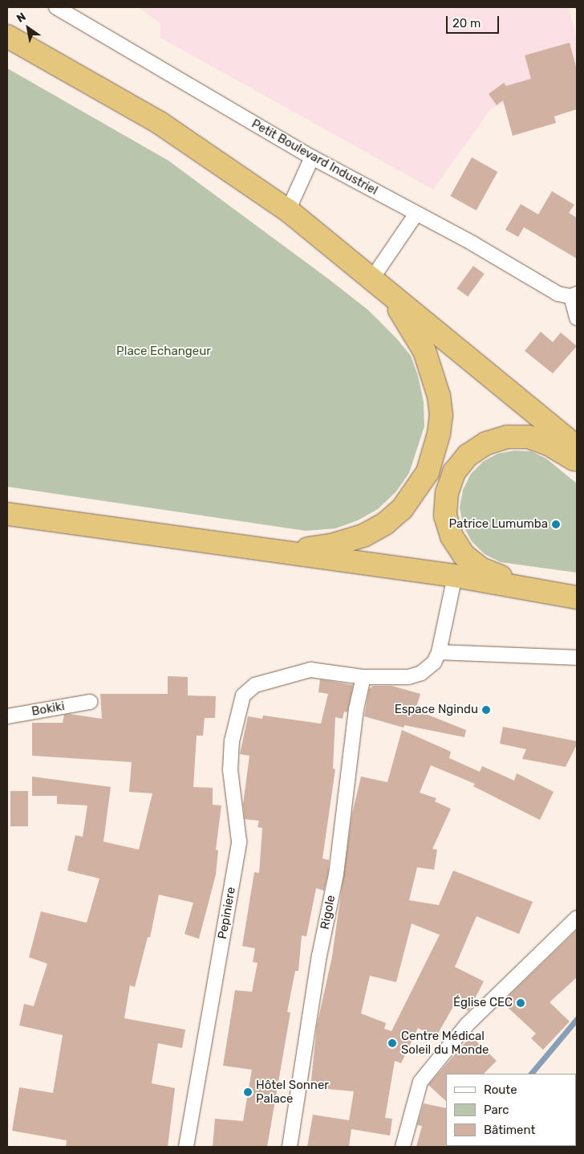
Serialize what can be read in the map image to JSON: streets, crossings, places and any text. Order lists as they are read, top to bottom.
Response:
{
  "streets": {
    "street": [
      "Petit Boulevard Industriel",
      "Bokiki",
      "Rigole",
      "Pepiniere"
    ]
  },
  "crossings": [
    ["Rigole", "Pepiniere"]
  ],
  "parks": ["Place Echangeur"],
  "places": [
    "Patrice Lumumba",
    "Espace Ngindu",
    "Église CEC",
    "Centre Médical Soleil du Monde",
    "Hôtel Sonner Palace"
  ],
  "legend": ["Route", "Parc", "Bâtiment"],
  "scale_bar": "20 m",
  "north": "top left"
}
